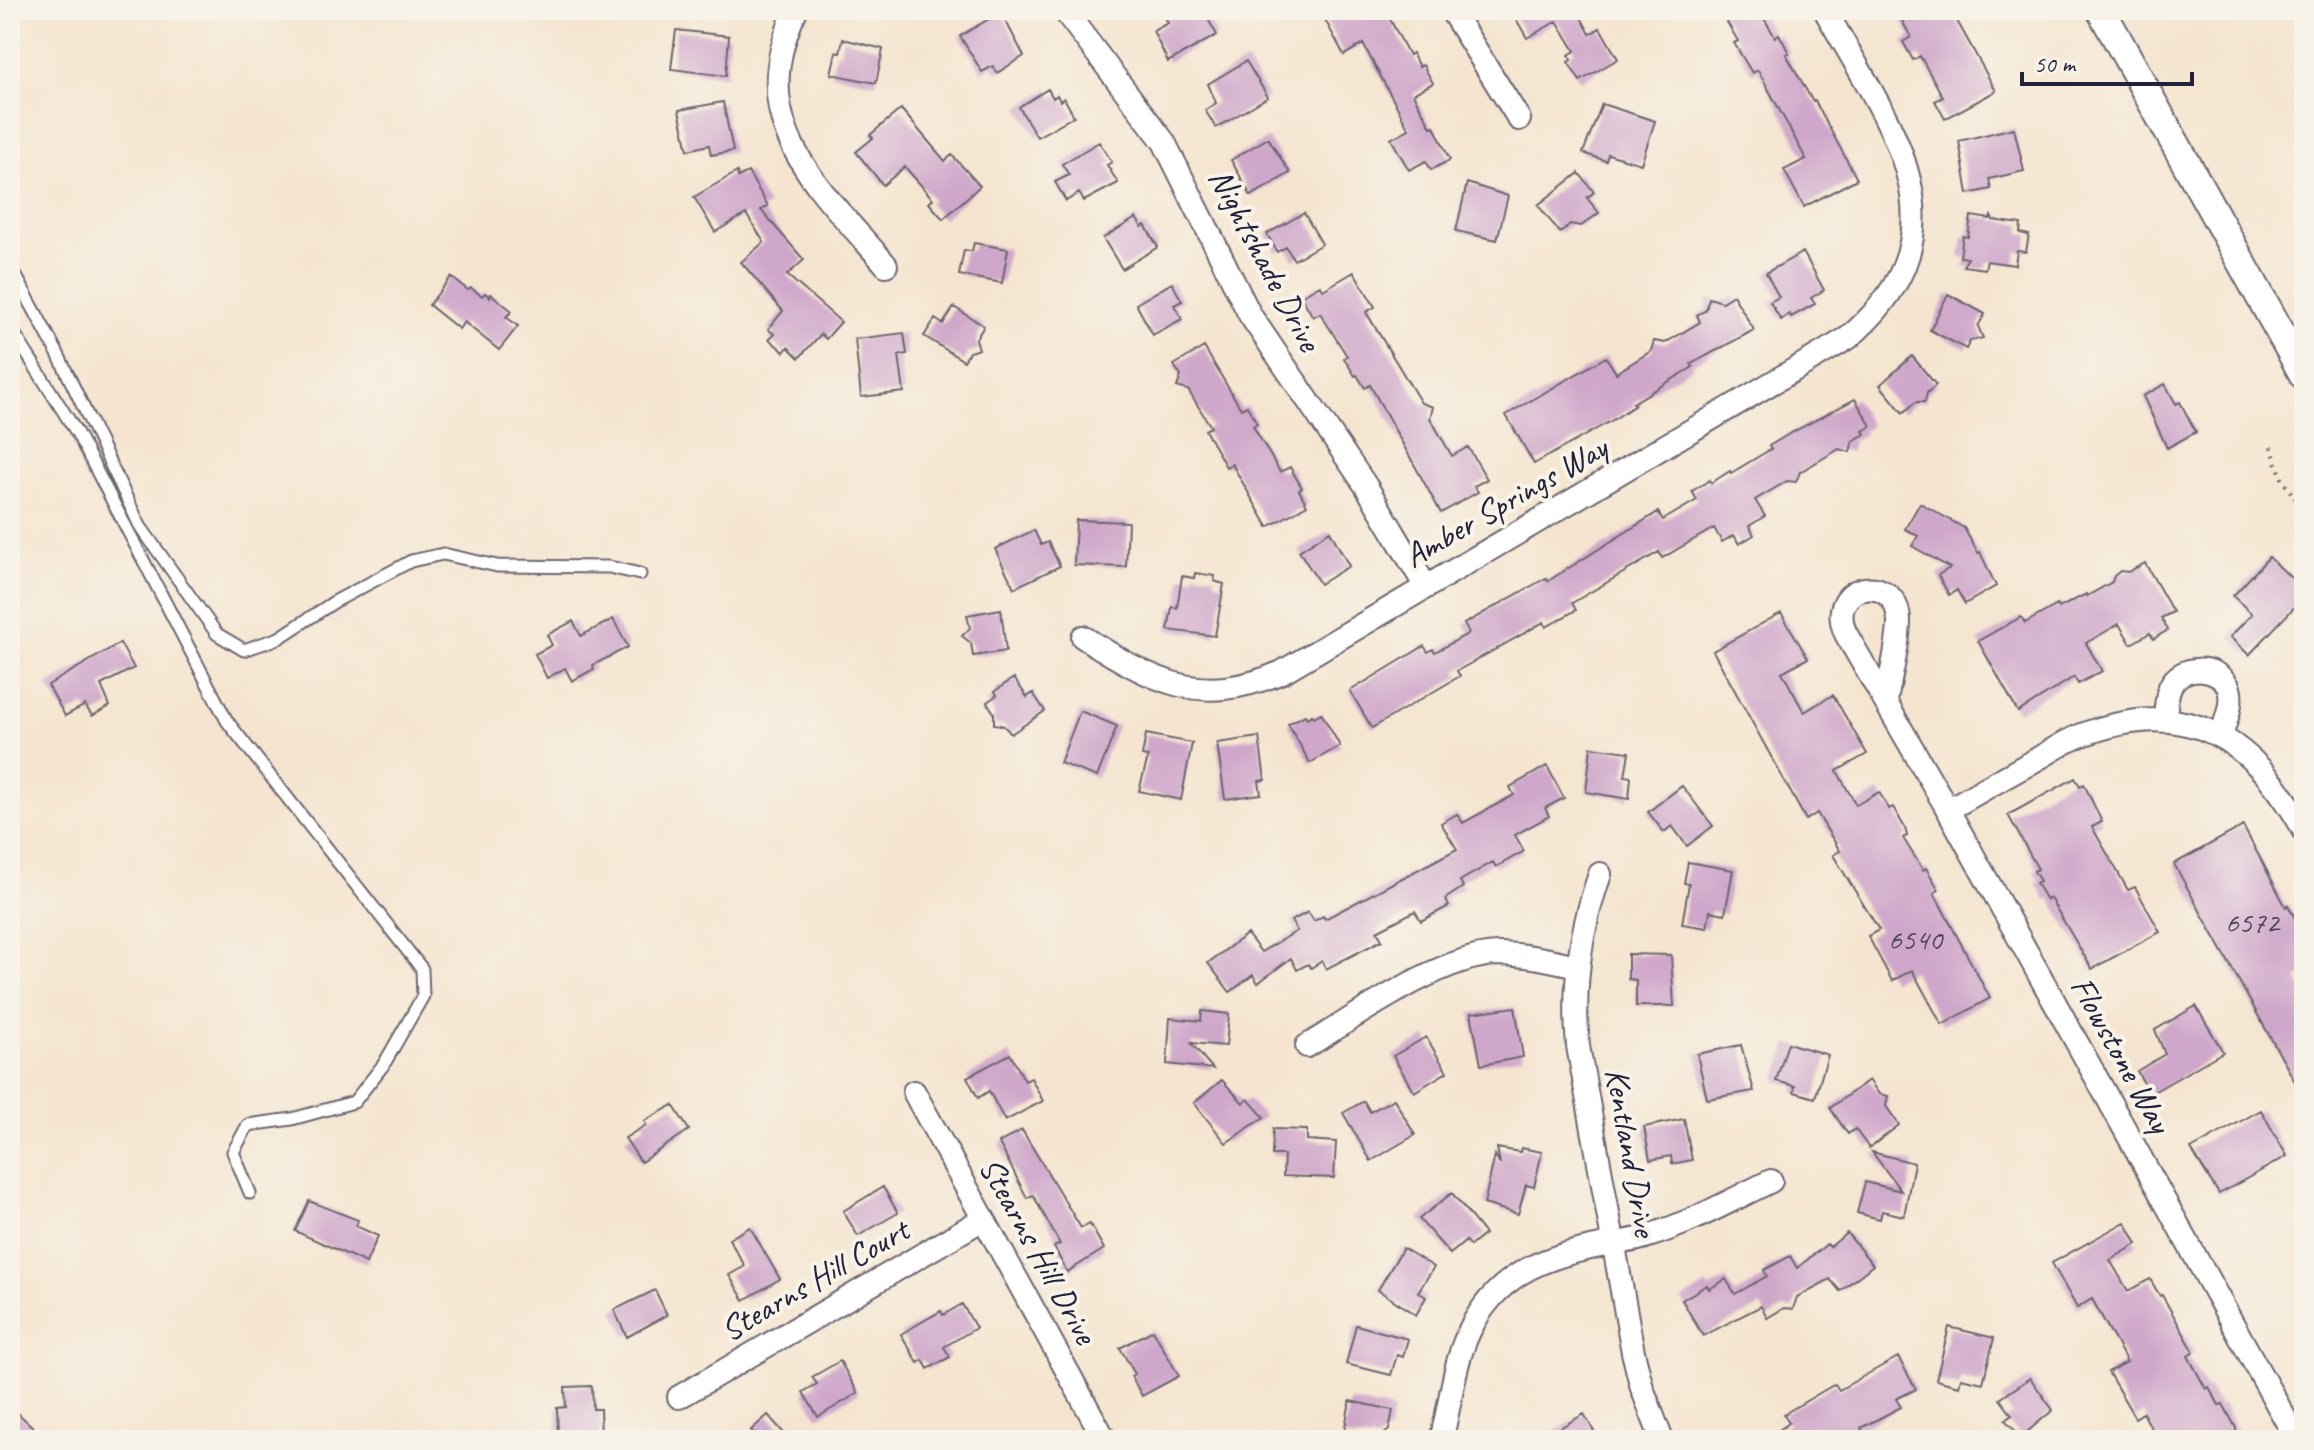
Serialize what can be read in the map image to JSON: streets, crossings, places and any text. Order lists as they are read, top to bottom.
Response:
{
  "streets": {
    "street": [
      "Nightshade Drive",
      "Amber Springs Way",
      "Flowstone Way",
      "Kentland Drive",
      "Stearns Hill Drive",
      "Stearns Hill Court"
    ]
  },
  "crossings": [
    ["Nightshade Drive", "Amber Springs Way"],
    ["Stearns Hill Drive", "Stearns Hill Court"]
  ],
  "house_numbers": ["6572", "6540"],
  "scale_bar": "50 m"
}
